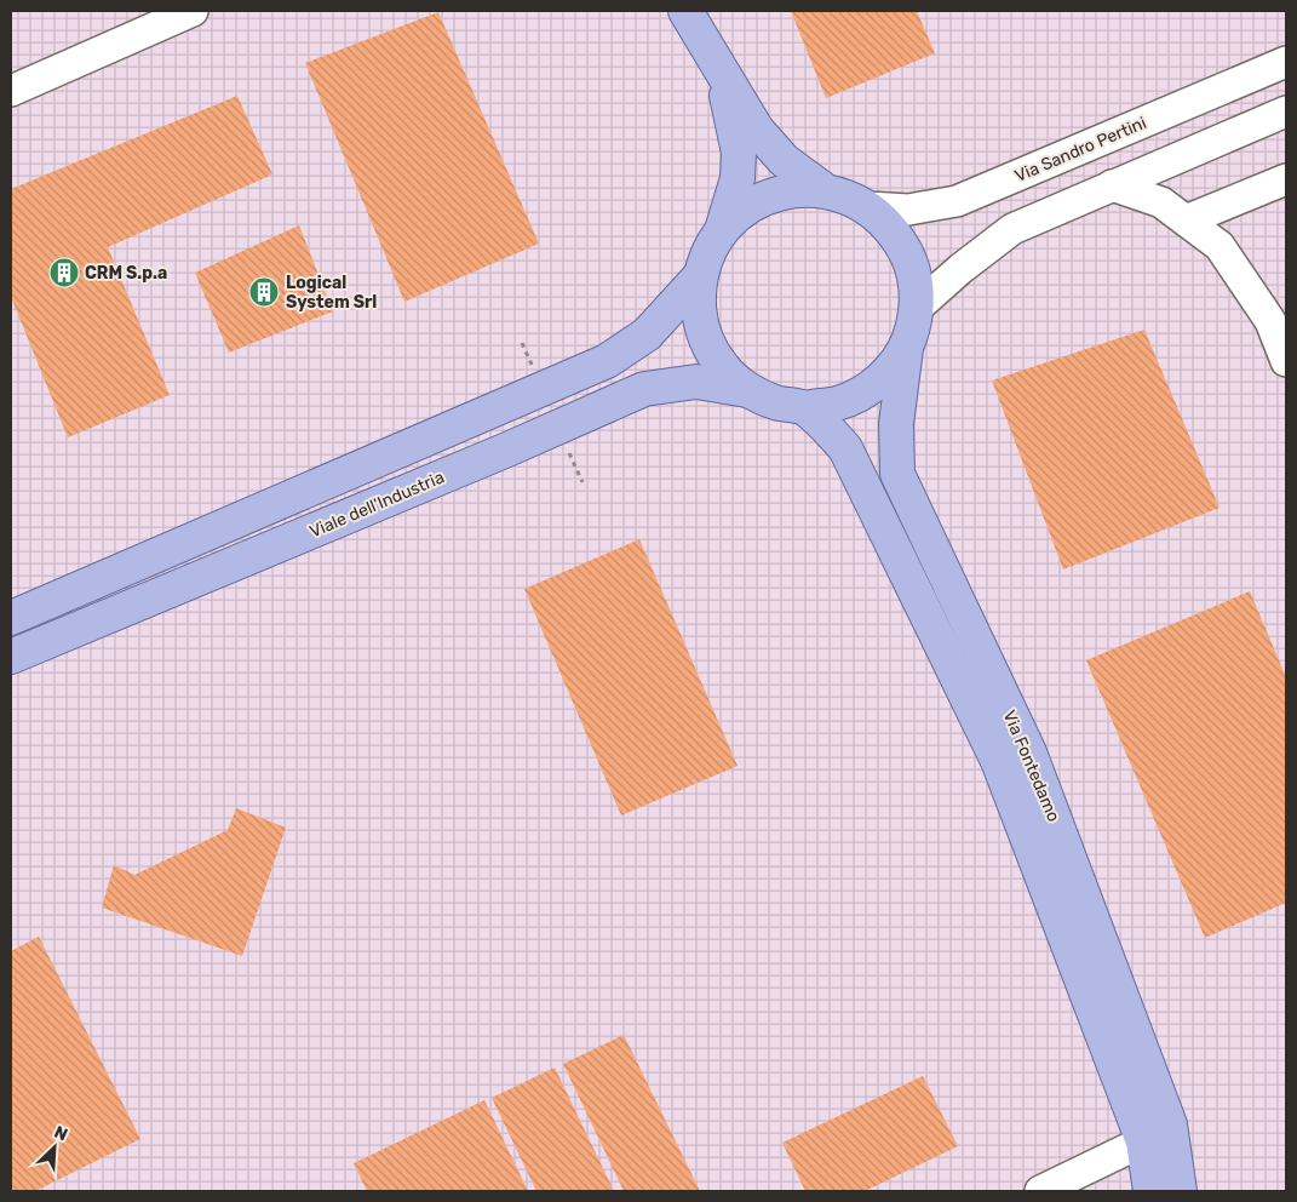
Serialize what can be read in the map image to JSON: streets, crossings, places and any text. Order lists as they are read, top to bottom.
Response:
{
  "streets": {
    "main road": ["Viale dell'Industria", "Via Fontedamo"],
    "street": ["Via Sandro Pertini"]
  },
  "crossings": [
    ["Via Sandro Pertini", "Via Fontedamo"],
    ["Viale dell'Industria", "Via Fontedamo"]
  ],
  "places": {
    "building": ["CRM S.p.a", "Logical System Srl"]
  },
  "north": "top right"
}
